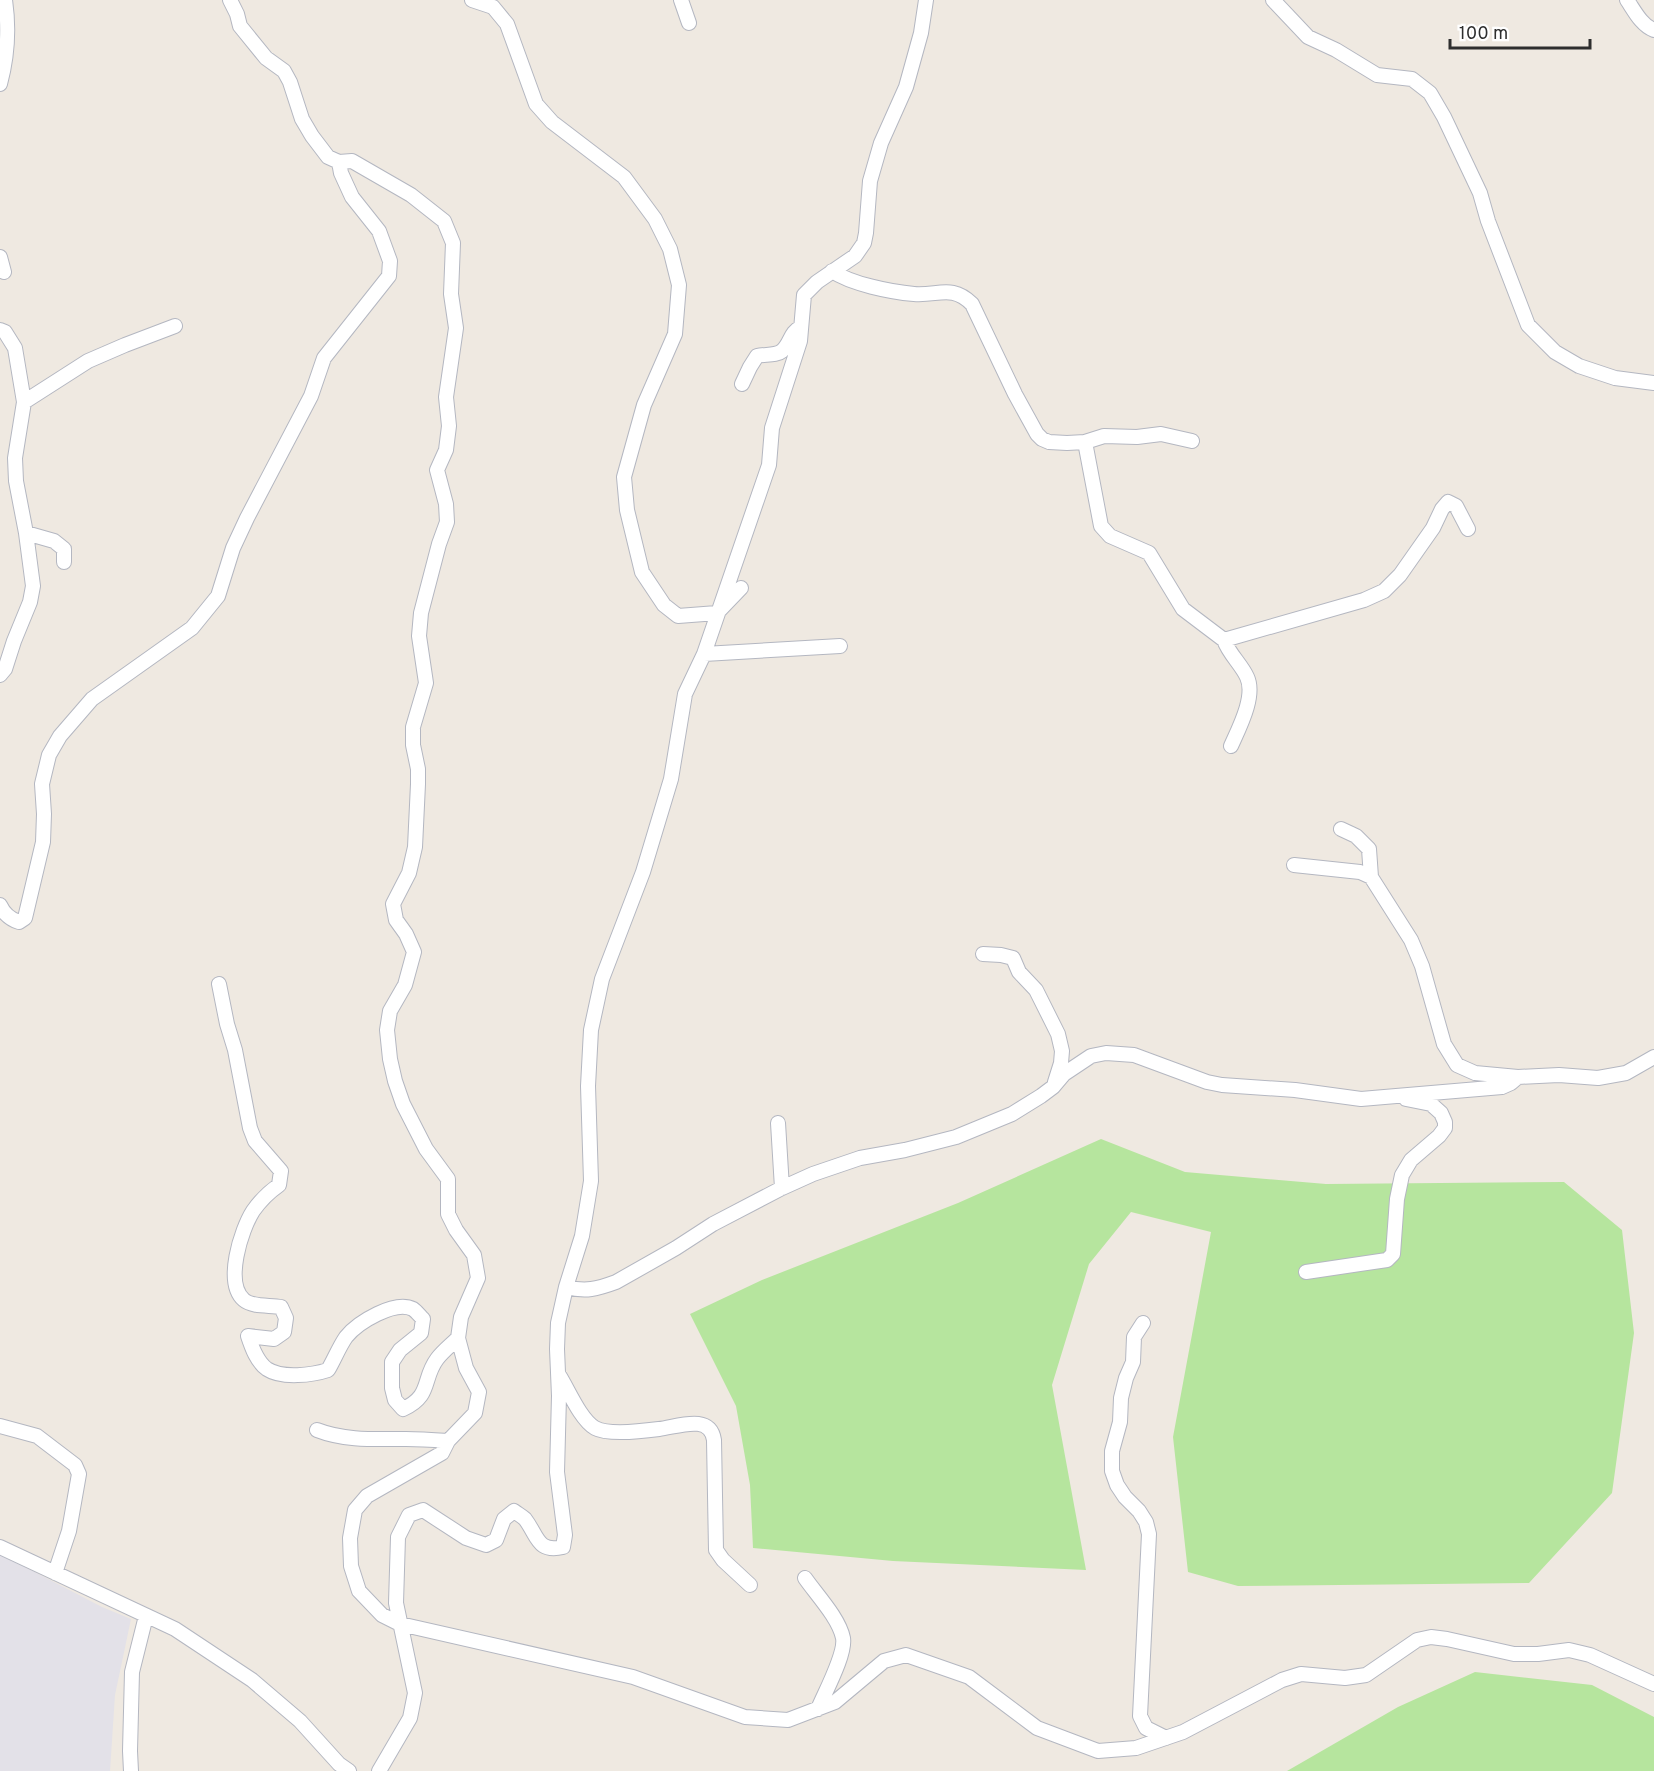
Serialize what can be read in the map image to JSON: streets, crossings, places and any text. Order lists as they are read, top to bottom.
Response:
{
  "scale_bar": "100 m"
}
